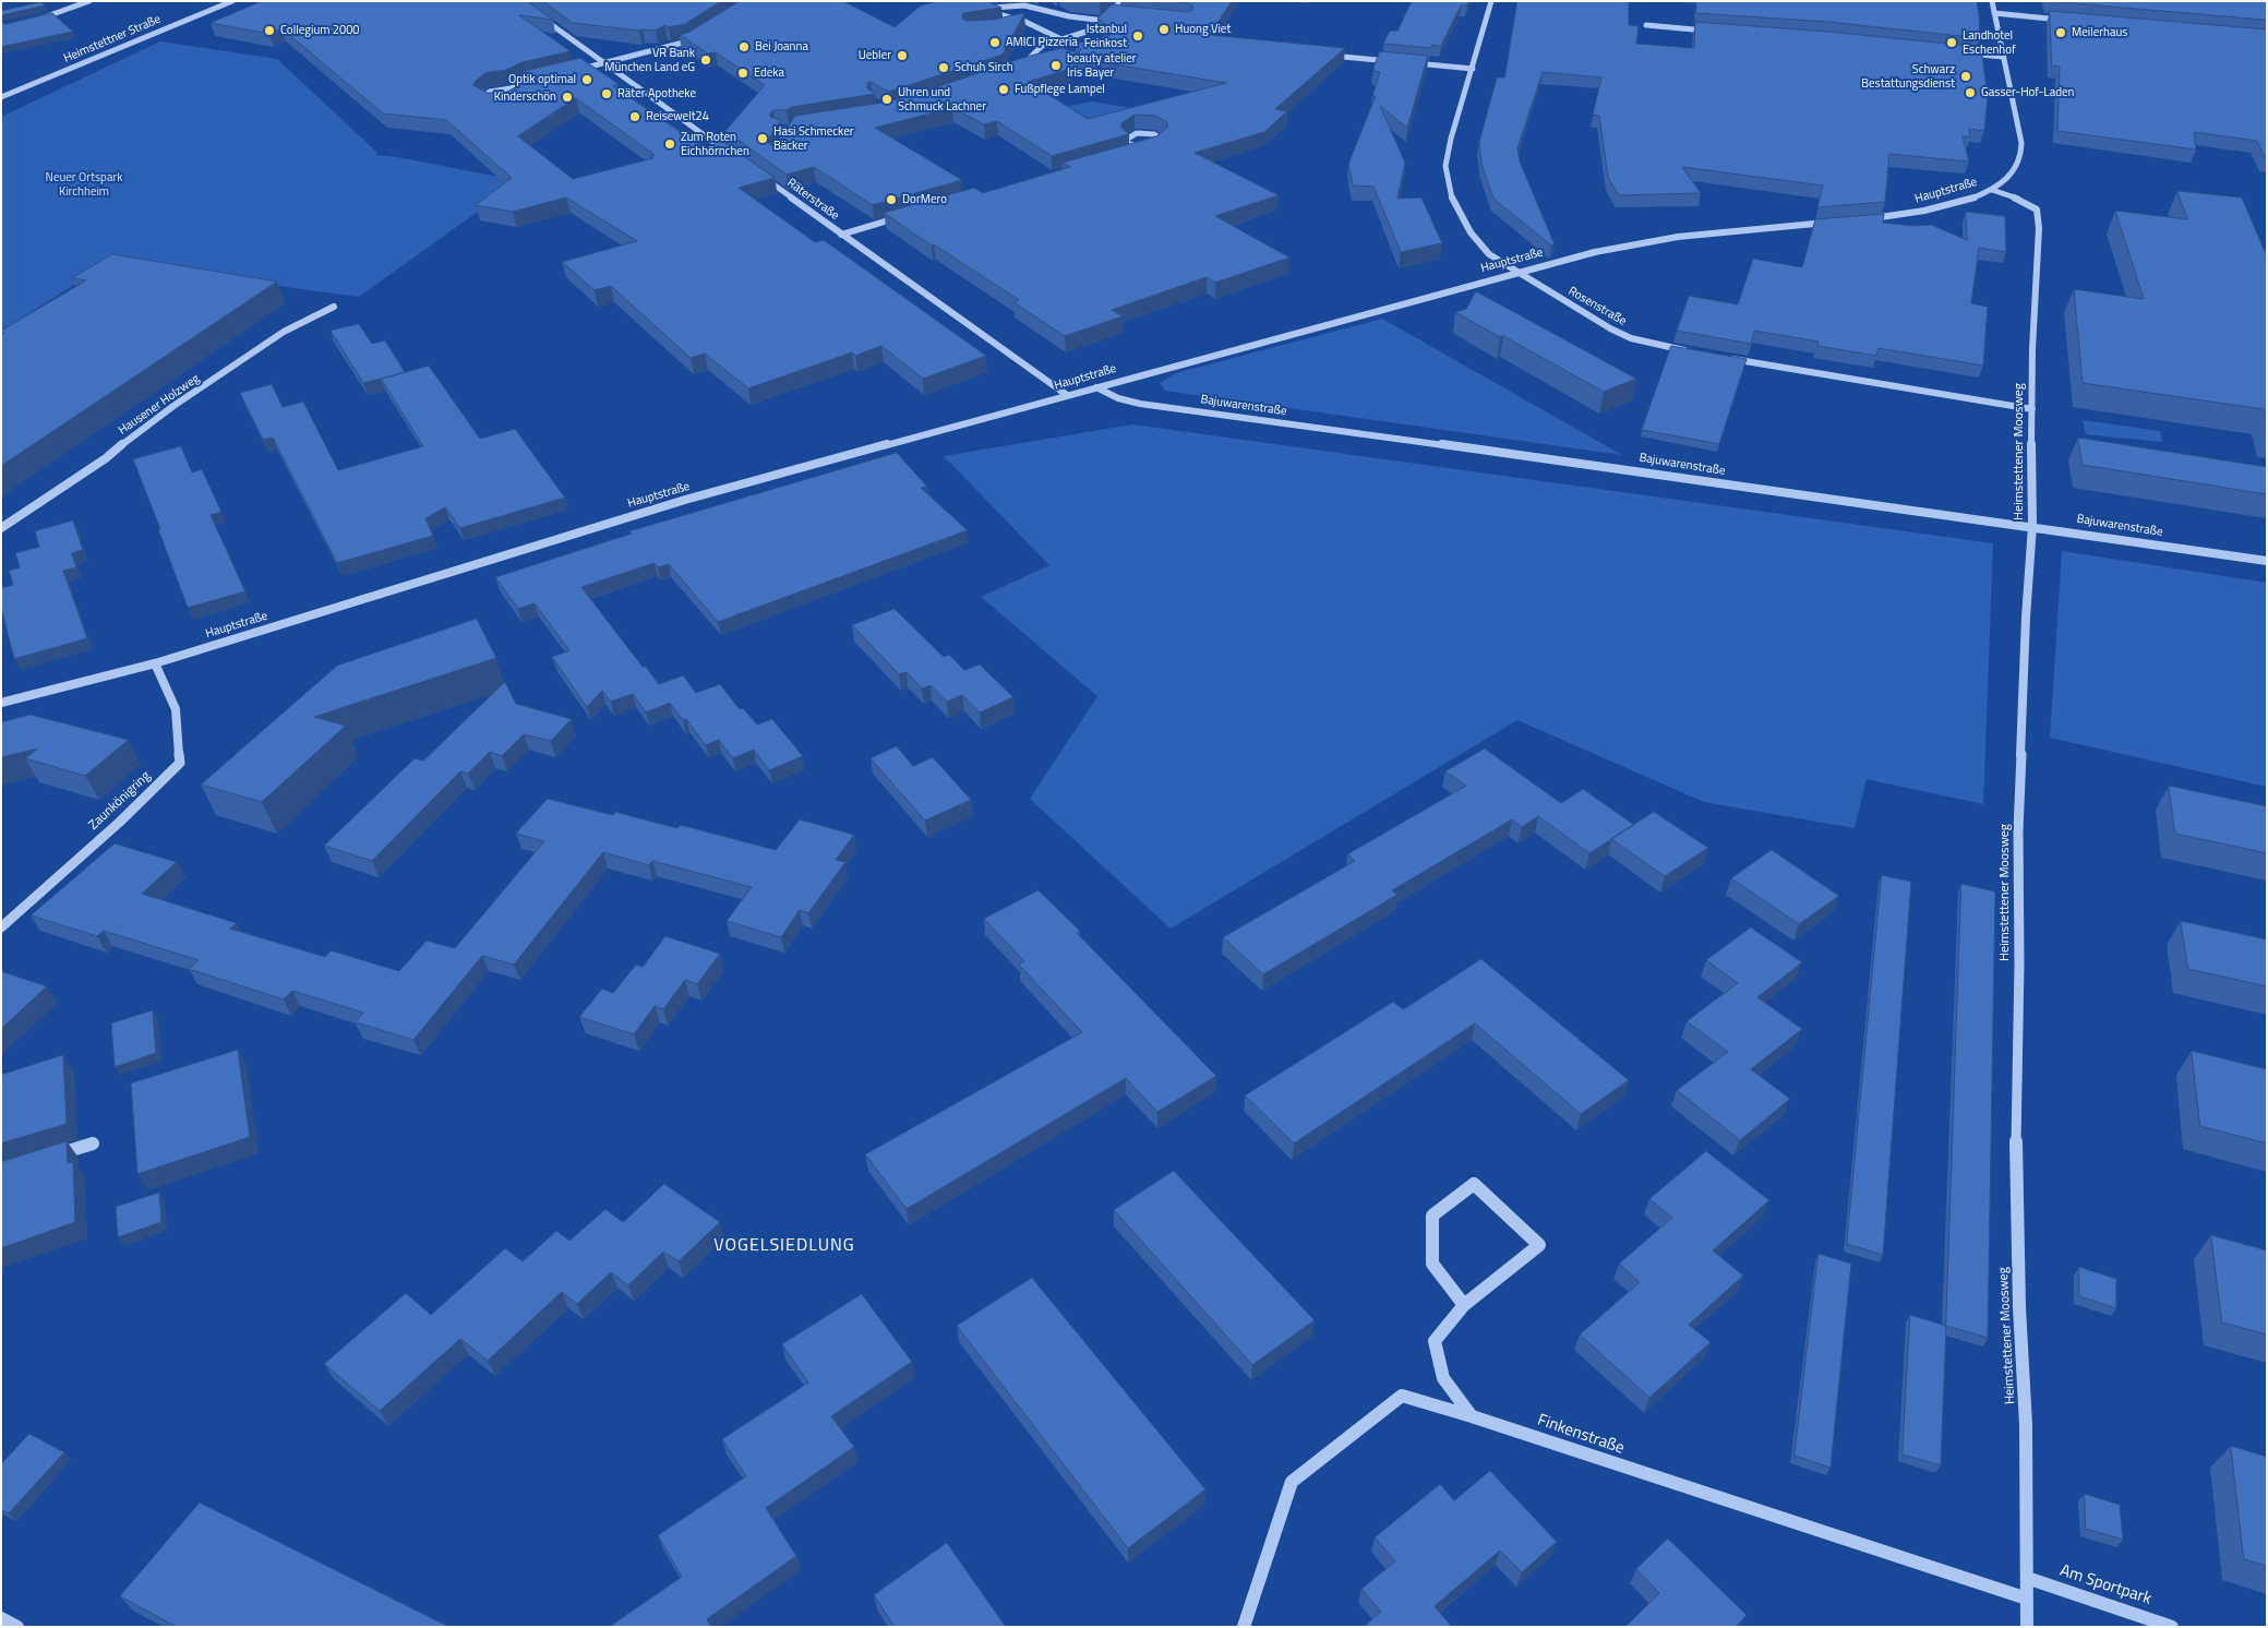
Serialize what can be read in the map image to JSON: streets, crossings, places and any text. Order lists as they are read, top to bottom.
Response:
{
  "streets": {
    "street": [
      "Heimstettner Straße",
      "Hauptstraße",
      "Räterstraße",
      "Rosenstraße",
      "Hausener Holzweg",
      "Bajuwarenstraße",
      "Heimstettener Moosweg",
      "Zaunkönigring",
      "Finkenstraße",
      "Am Sportpark"
    ]
  },
  "crossings": [
    ["Hauptstraße", "Räterstraße"],
    ["Hauptstraße", "Rosenstraße"],
    ["Hauptstraße", "Bajuwarenstraße"],
    ["Hauptstraße", "Heimstettener Moosweg"],
    ["Hauptstraße", "Zaunkönigring"],
    ["Bajuwarenstraße", "Heimstettener Moosweg"],
    ["Heimstettener Moosweg", "Finkenstraße"],
    ["Heimstettener Moosweg", "Am Sportpark"]
  ],
  "districts": ["VOGELSIEDLUNG"],
  "parks": ["Neuer Ortspark Kirchheim"],
  "places": [
    "Huong Viet",
    "Collegium 2000",
    "Meilerhaus",
    "Istanbul Feinkost",
    "AMICI Pizzeria",
    "Landhotel Eschenhof",
    "Bei Joanna",
    "Uebler",
    "VR Bank München Land eG",
    "beauty atelier Iris Bayer",
    "Schuh Sirch",
    "Edeka",
    "Schwarz Bestattungsdienst",
    "Optik optimal",
    "Fußpflege Lampel",
    "Gasser-Hof-Laden",
    "Räter Apotheke",
    "Kinderschön",
    "Uhren und Schmuck Lachner",
    "Reisewelt24",
    "Hasi Schmecker Bäcker",
    "Zum Roten Eichhörnchen",
    "DorMero"
  ]
}
